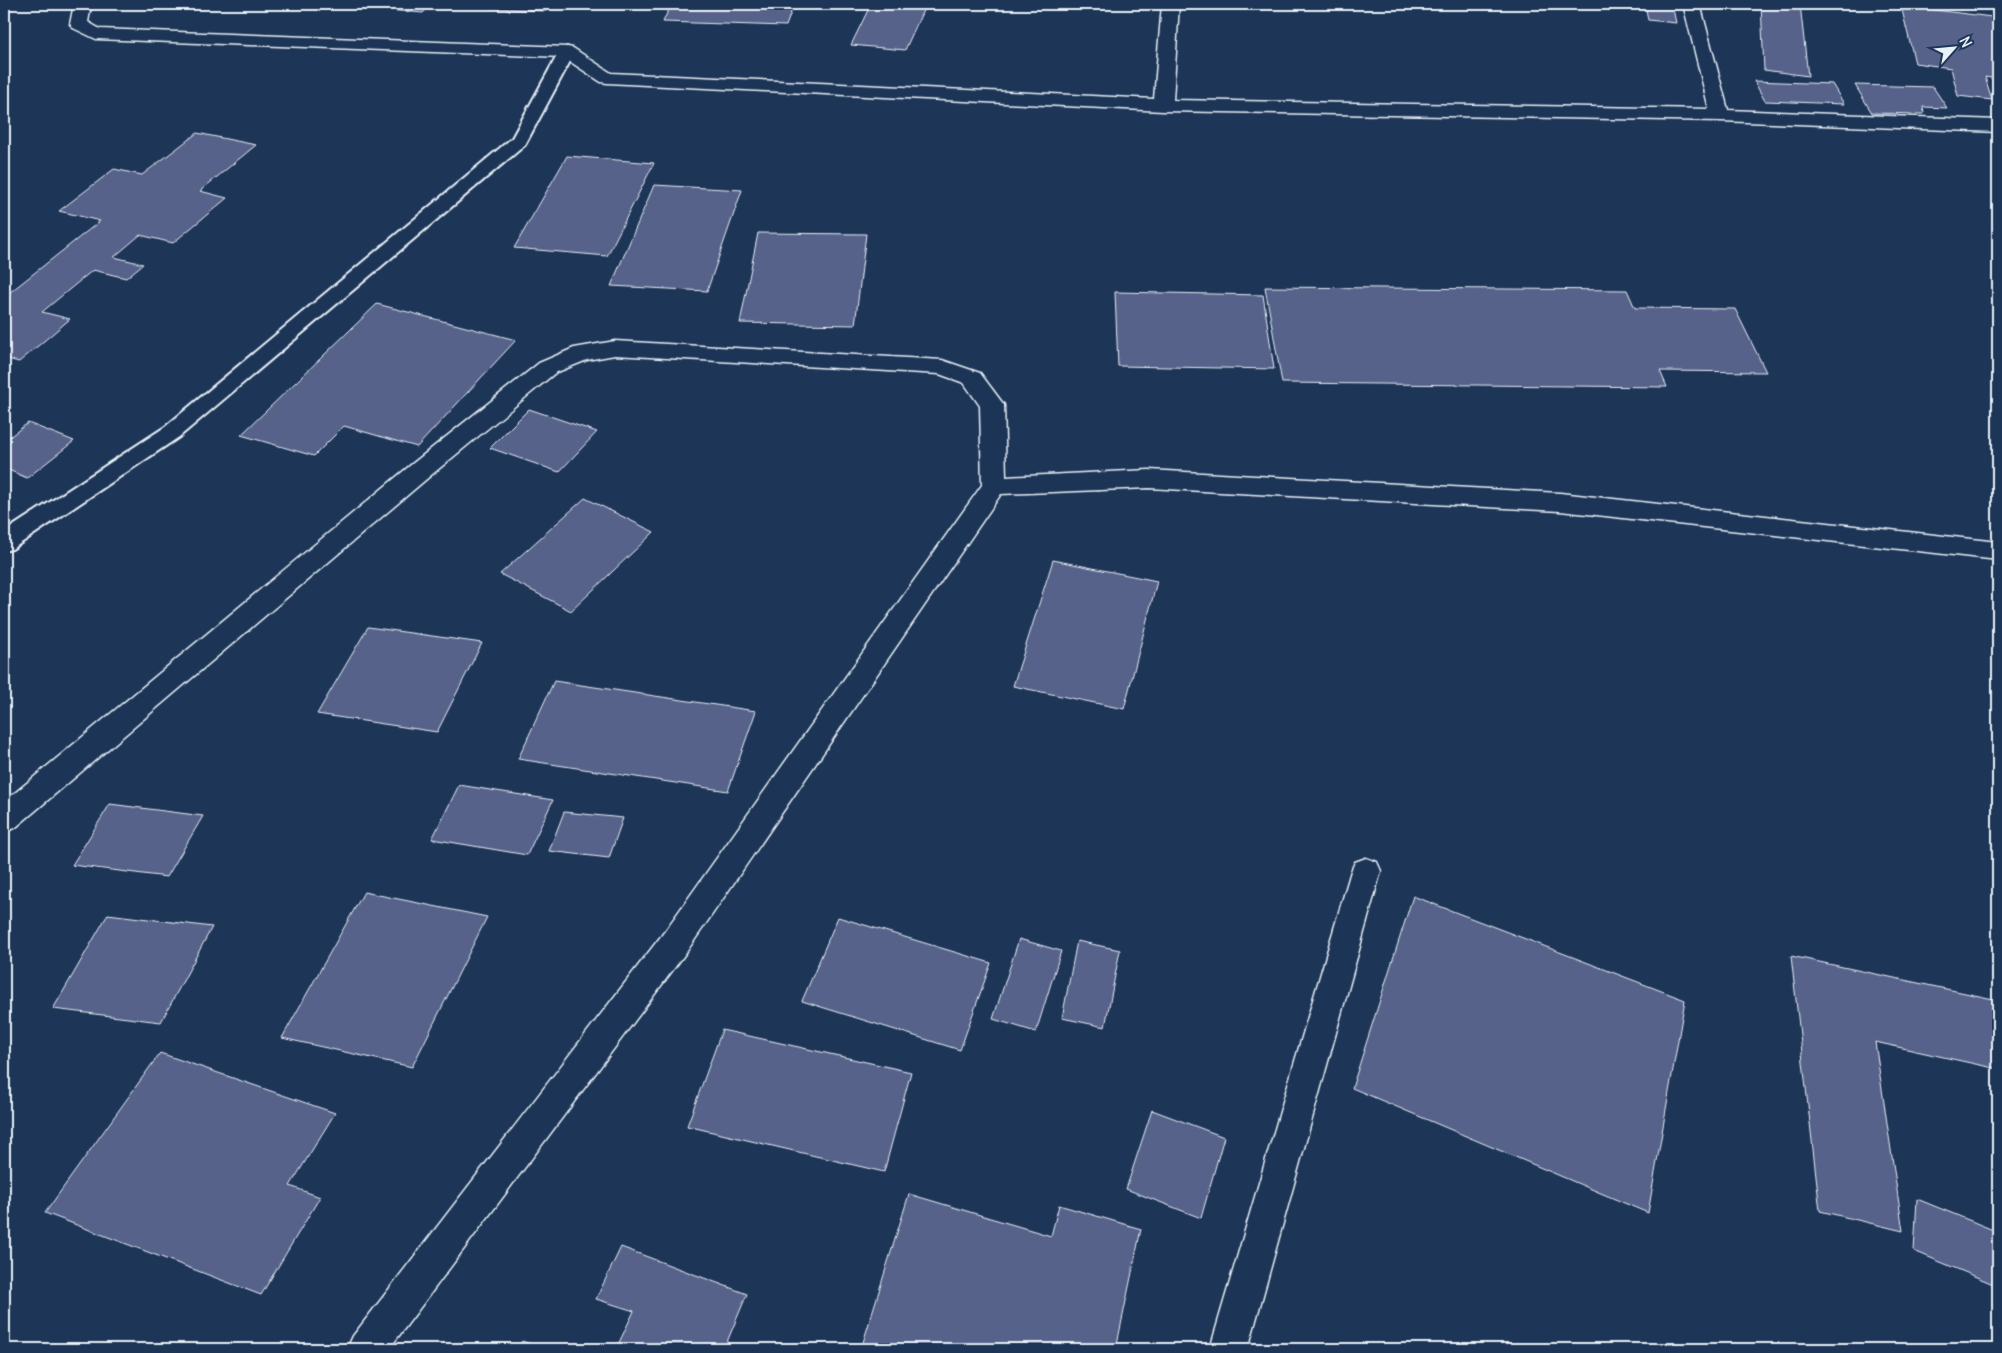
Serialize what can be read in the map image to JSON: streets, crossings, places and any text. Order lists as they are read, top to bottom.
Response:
{
  "north": "top right"
}
